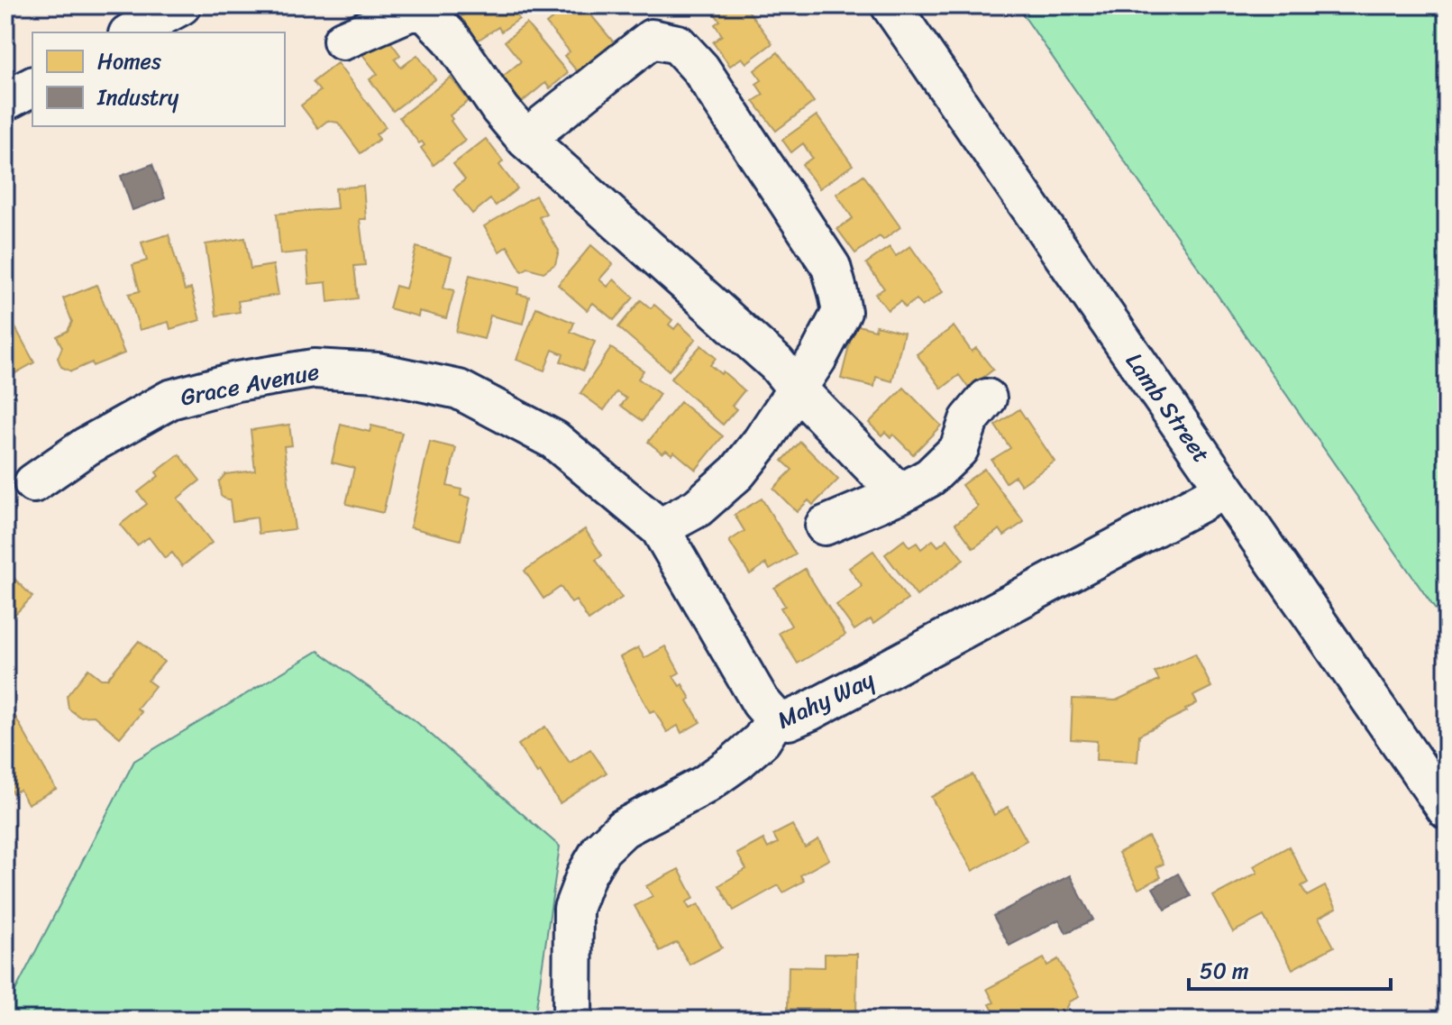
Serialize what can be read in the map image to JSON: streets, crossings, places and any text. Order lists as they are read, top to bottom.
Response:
{
  "streets": {
    "street": ["Grace Avenue", "Lamb Street", "Mahy Way"]
  },
  "crossings": [
    ["Grace Avenue", "Mahy Way"],
    ["Lamb Street", "Mahy Way"]
  ],
  "legend": ["Homes", "Industry"],
  "scale_bar": "50 m"
}
